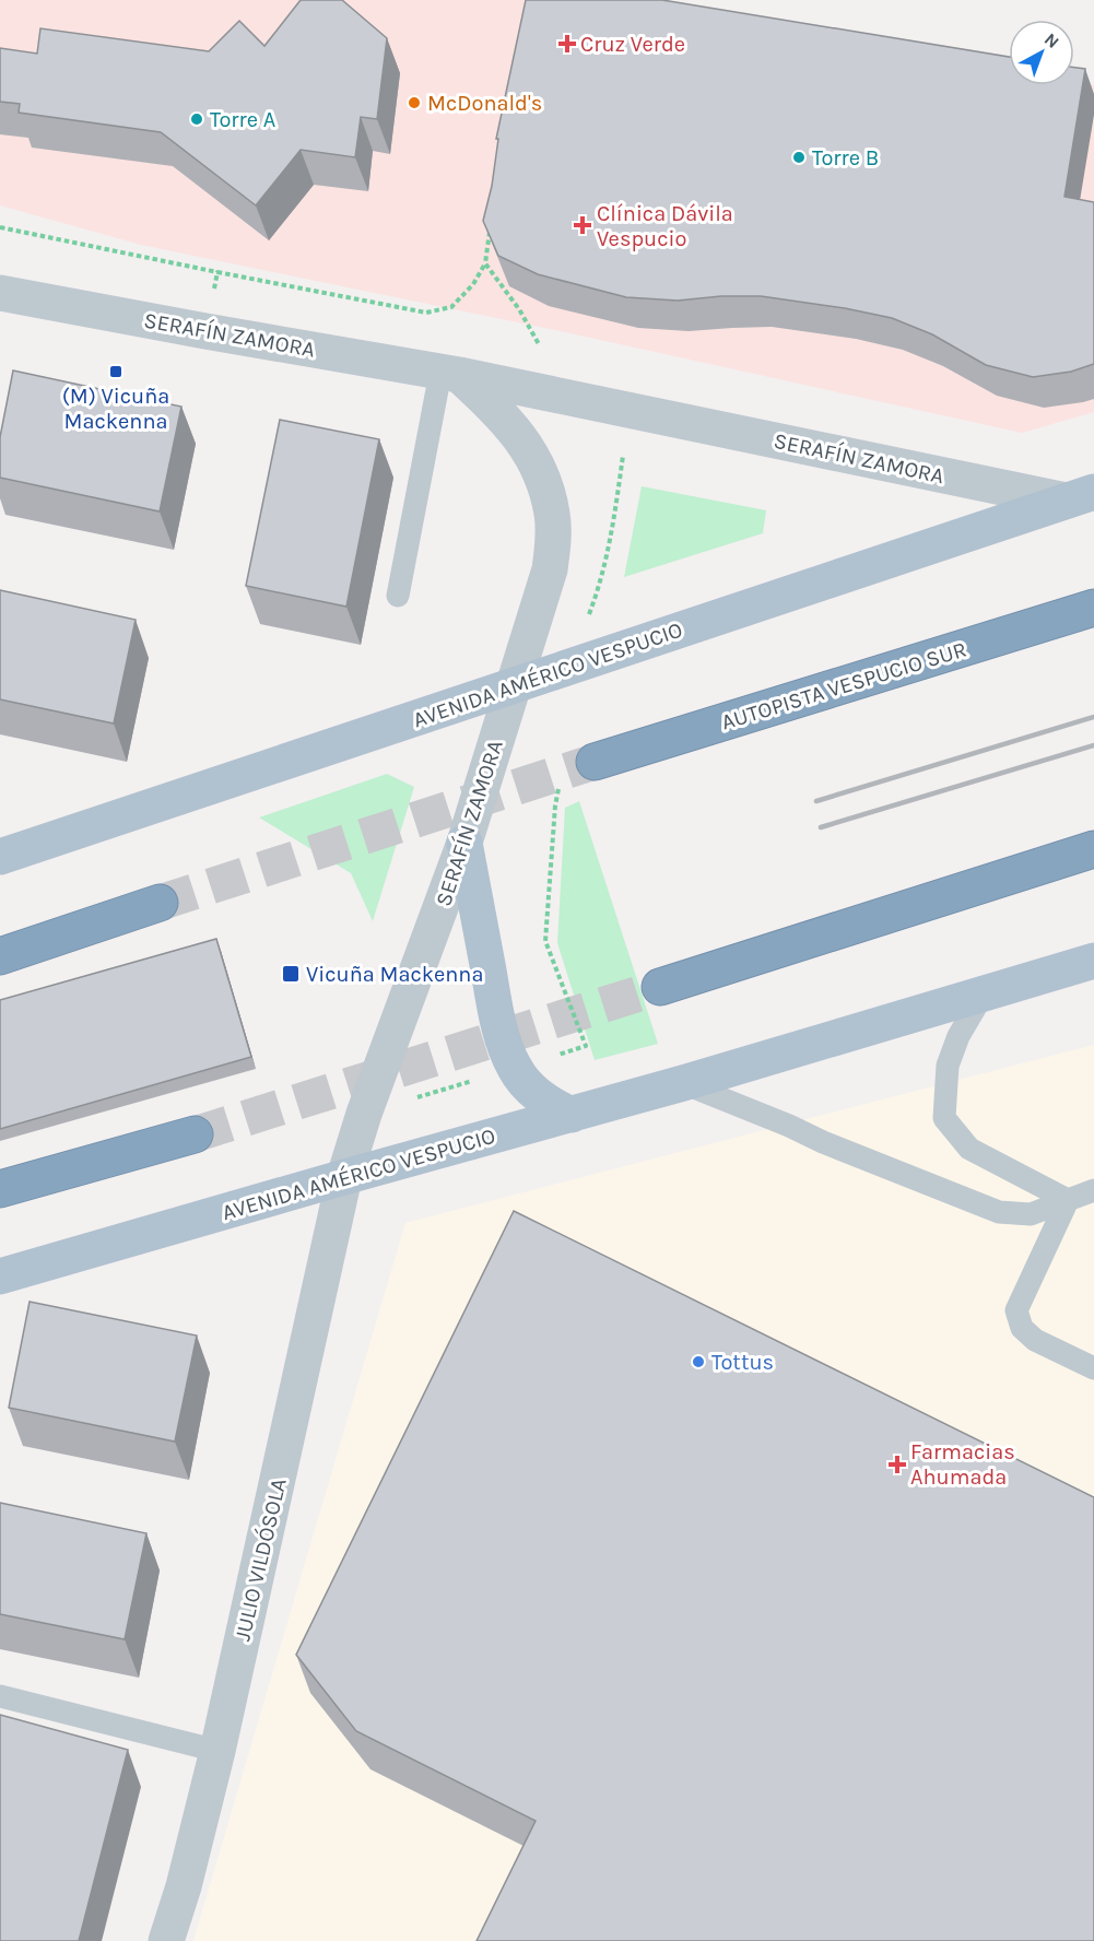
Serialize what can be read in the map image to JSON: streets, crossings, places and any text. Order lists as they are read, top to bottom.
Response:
{
  "streets": {
    "highway": ["AUTOPISTA VESPUCIO SUR"],
    "main road": ["AVENIDA AMÉRICO VESPUCIO"],
    "street": ["SERAFÍN ZAMORA", "JULIO VILDÓSOLA"]
  },
  "crossings": [
    ["SERAFÍN ZAMORA", "AVENIDA AMÉRICO VESPUCIO"],
    ["SERAFÍN ZAMORA", "JULIO VILDÓSOLA"],
    ["AVENIDA AMÉRICO VESPUCIO", "JULIO VILDÓSOLA"]
  ],
  "places": {
    "health": ["Cruz Verde", "Clínica Dávila Vespucio", "Farmacias Ahumada"],
    "other": [
      "McDonald's",
      "Torre A",
      "Torre B",
      "Tottus"
    ],
    "transit": ["(M) Vicuña Mackenna", "Vicuña Mackenna"]
  },
  "north": "top right"
}
